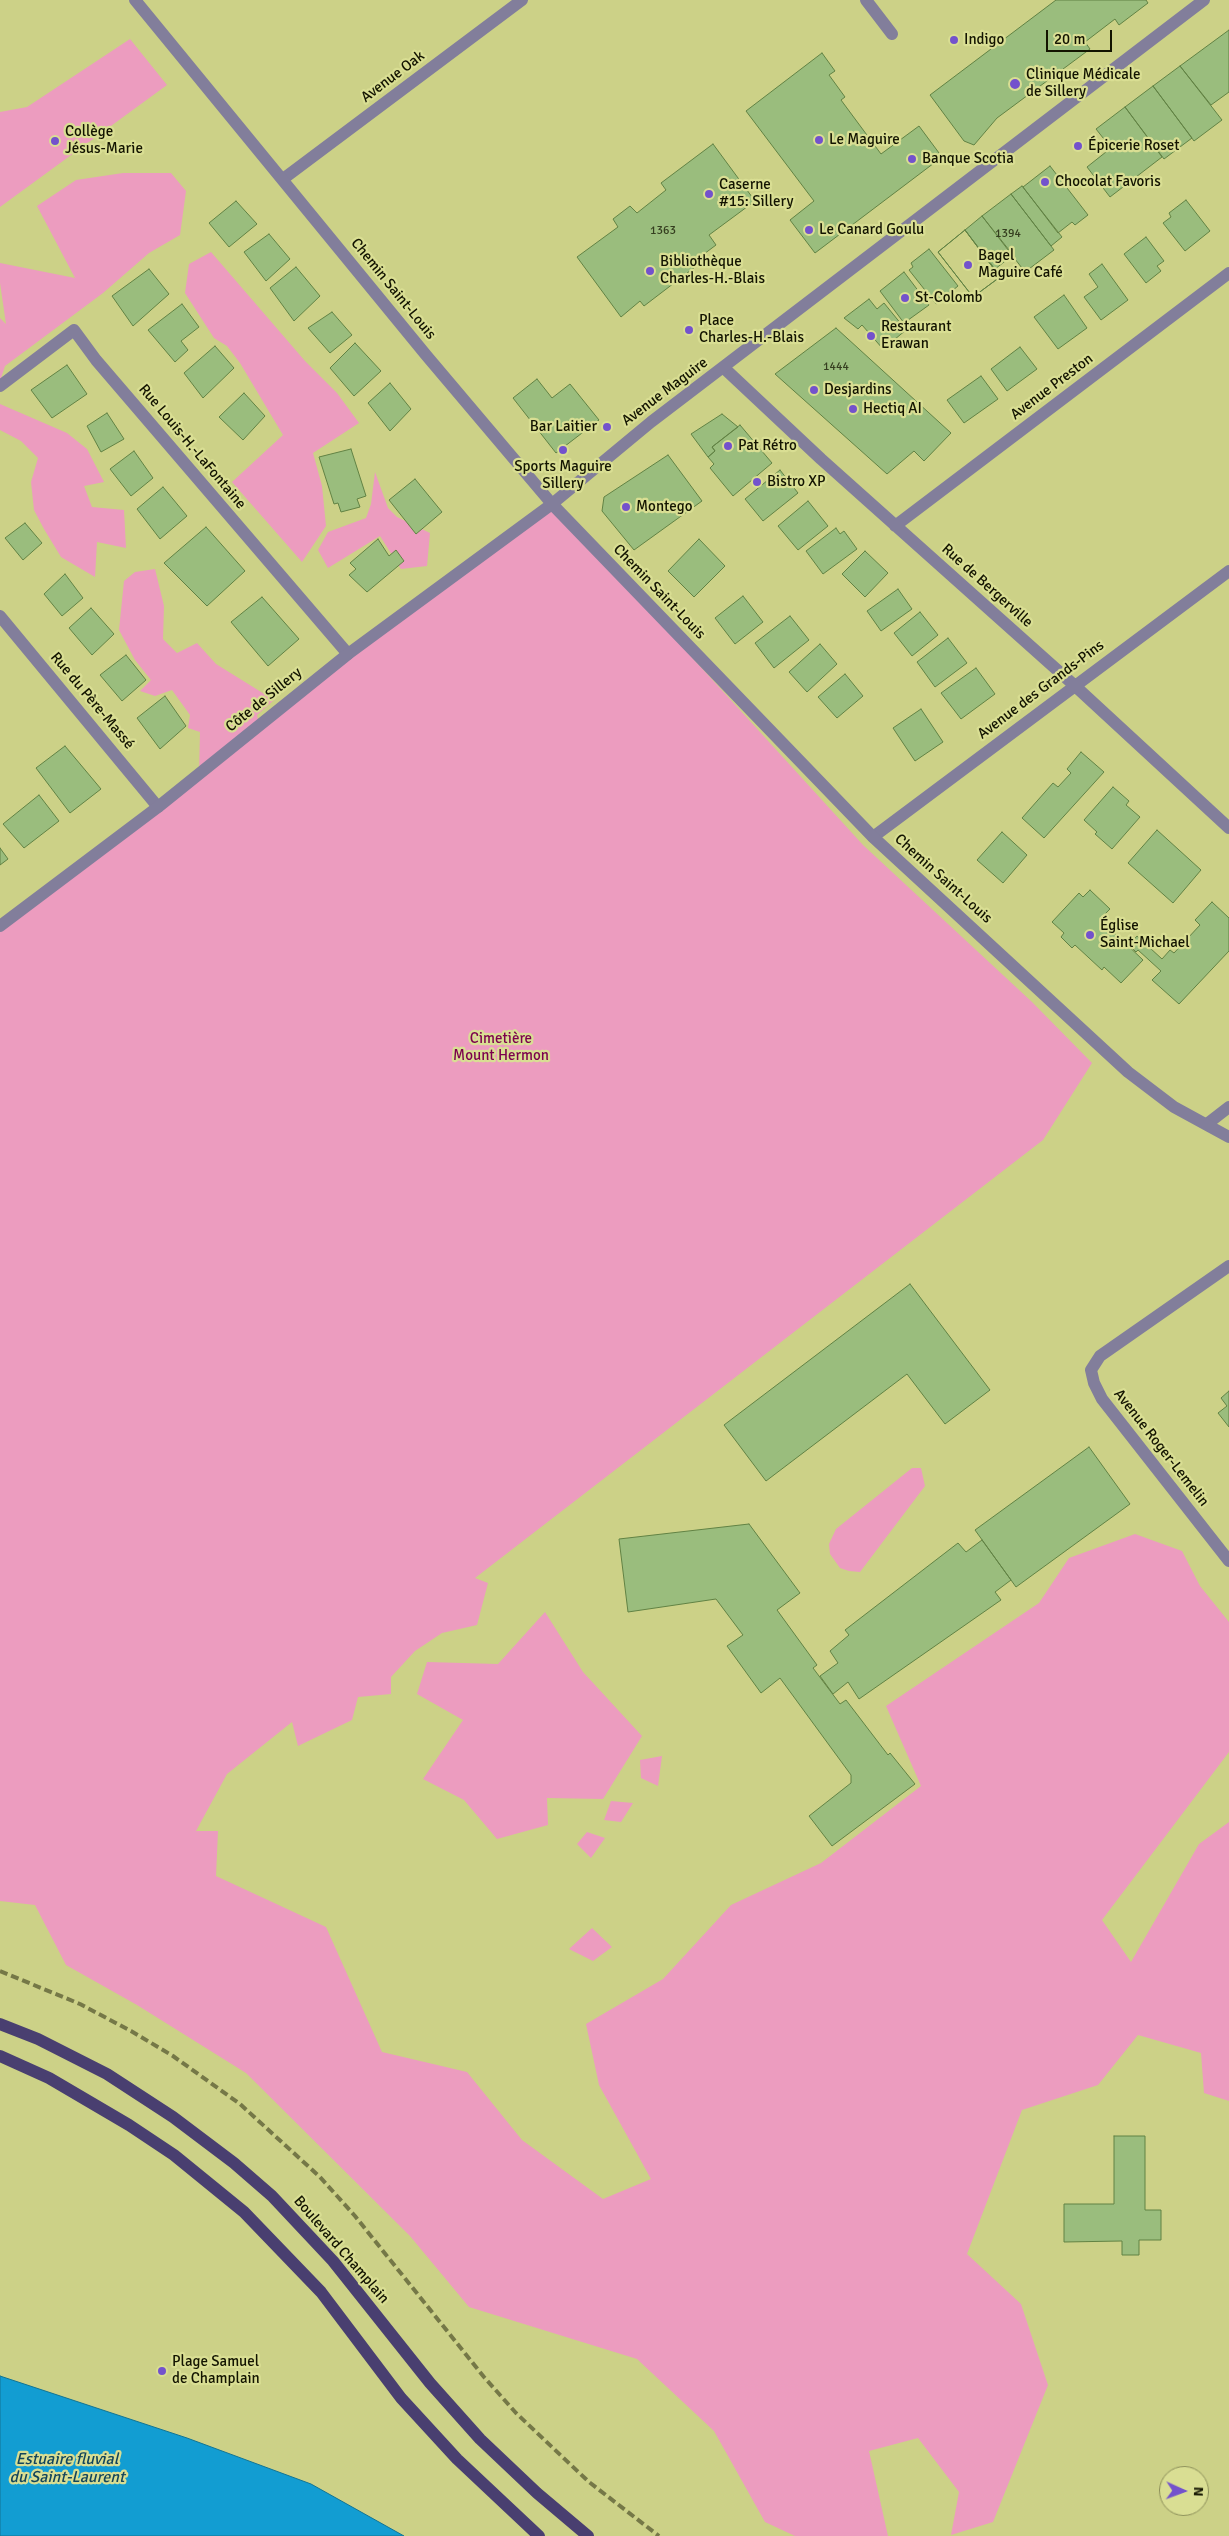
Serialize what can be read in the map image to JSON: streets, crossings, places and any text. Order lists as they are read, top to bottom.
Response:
{
  "streets": {
    "main road": ["Boulevard Champlain"],
    "street": [
      "Avenue Oak",
      "Chemin Saint-Louis",
      "Avenue Preston",
      "Avenue Maguire",
      "Rue Louis-H.-LaFontaine",
      "Rue de Bergerville",
      "Avenue des Grands-Pins",
      "Côte de Sillery",
      "Rue du Père-Massé",
      "Avenue Roger-Lemelin"
    ]
  },
  "crossings": [
    ["Avenue Oak", "Chemin Saint-Louis"],
    ["Chemin Saint-Louis", "Avenue Maguire"],
    ["Chemin Saint-Louis", "Avenue des Grands-Pins"],
    ["Chemin Saint-Louis", "Côte de Sillery"],
    ["Avenue Preston", "Rue de Bergerville"],
    ["Avenue Maguire", "Rue de Bergerville"],
    ["Avenue Maguire", "Côte de Sillery"],
    ["Rue Louis-H.-LaFontaine", "Côte de Sillery"],
    ["Rue de Bergerville", "Avenue des Grands-Pins"],
    ["Côte de Sillery", "Rue du Père-Massé"]
  ],
  "water": ["Estuaire fluvial du Saint-Laurent"],
  "parks": ["Cimetière Mount Hermon"],
  "places": [
    "Indigo",
    "Clinique Médicale de Sillery",
    "Le Maguire",
    "Collège Jésus-Marie",
    "Épicerie Roset",
    "Banque Scotia",
    "Chocolat Favoris",
    "Caserne #15: Sillery",
    "Le Canard Goulu",
    "Bagel Maguire Café",
    "Bibliothèque Charles-H.-Blais",
    "St-Colomb",
    "Place Charles-H.-Blais",
    "Restaurant Erawan",
    "Desjardins",
    "Hectiq AI",
    "Bar Laitier",
    "Pat Rétro",
    "Sports Maguire Sillery",
    "Bistro XP",
    "Montego",
    "Église Saint-Michael",
    "Plage Samuel de Champlain"
  ],
  "house_numbers": ["1363", "1394", "1444"],
  "scale_bar": "20 m",
  "north": "right"
}
